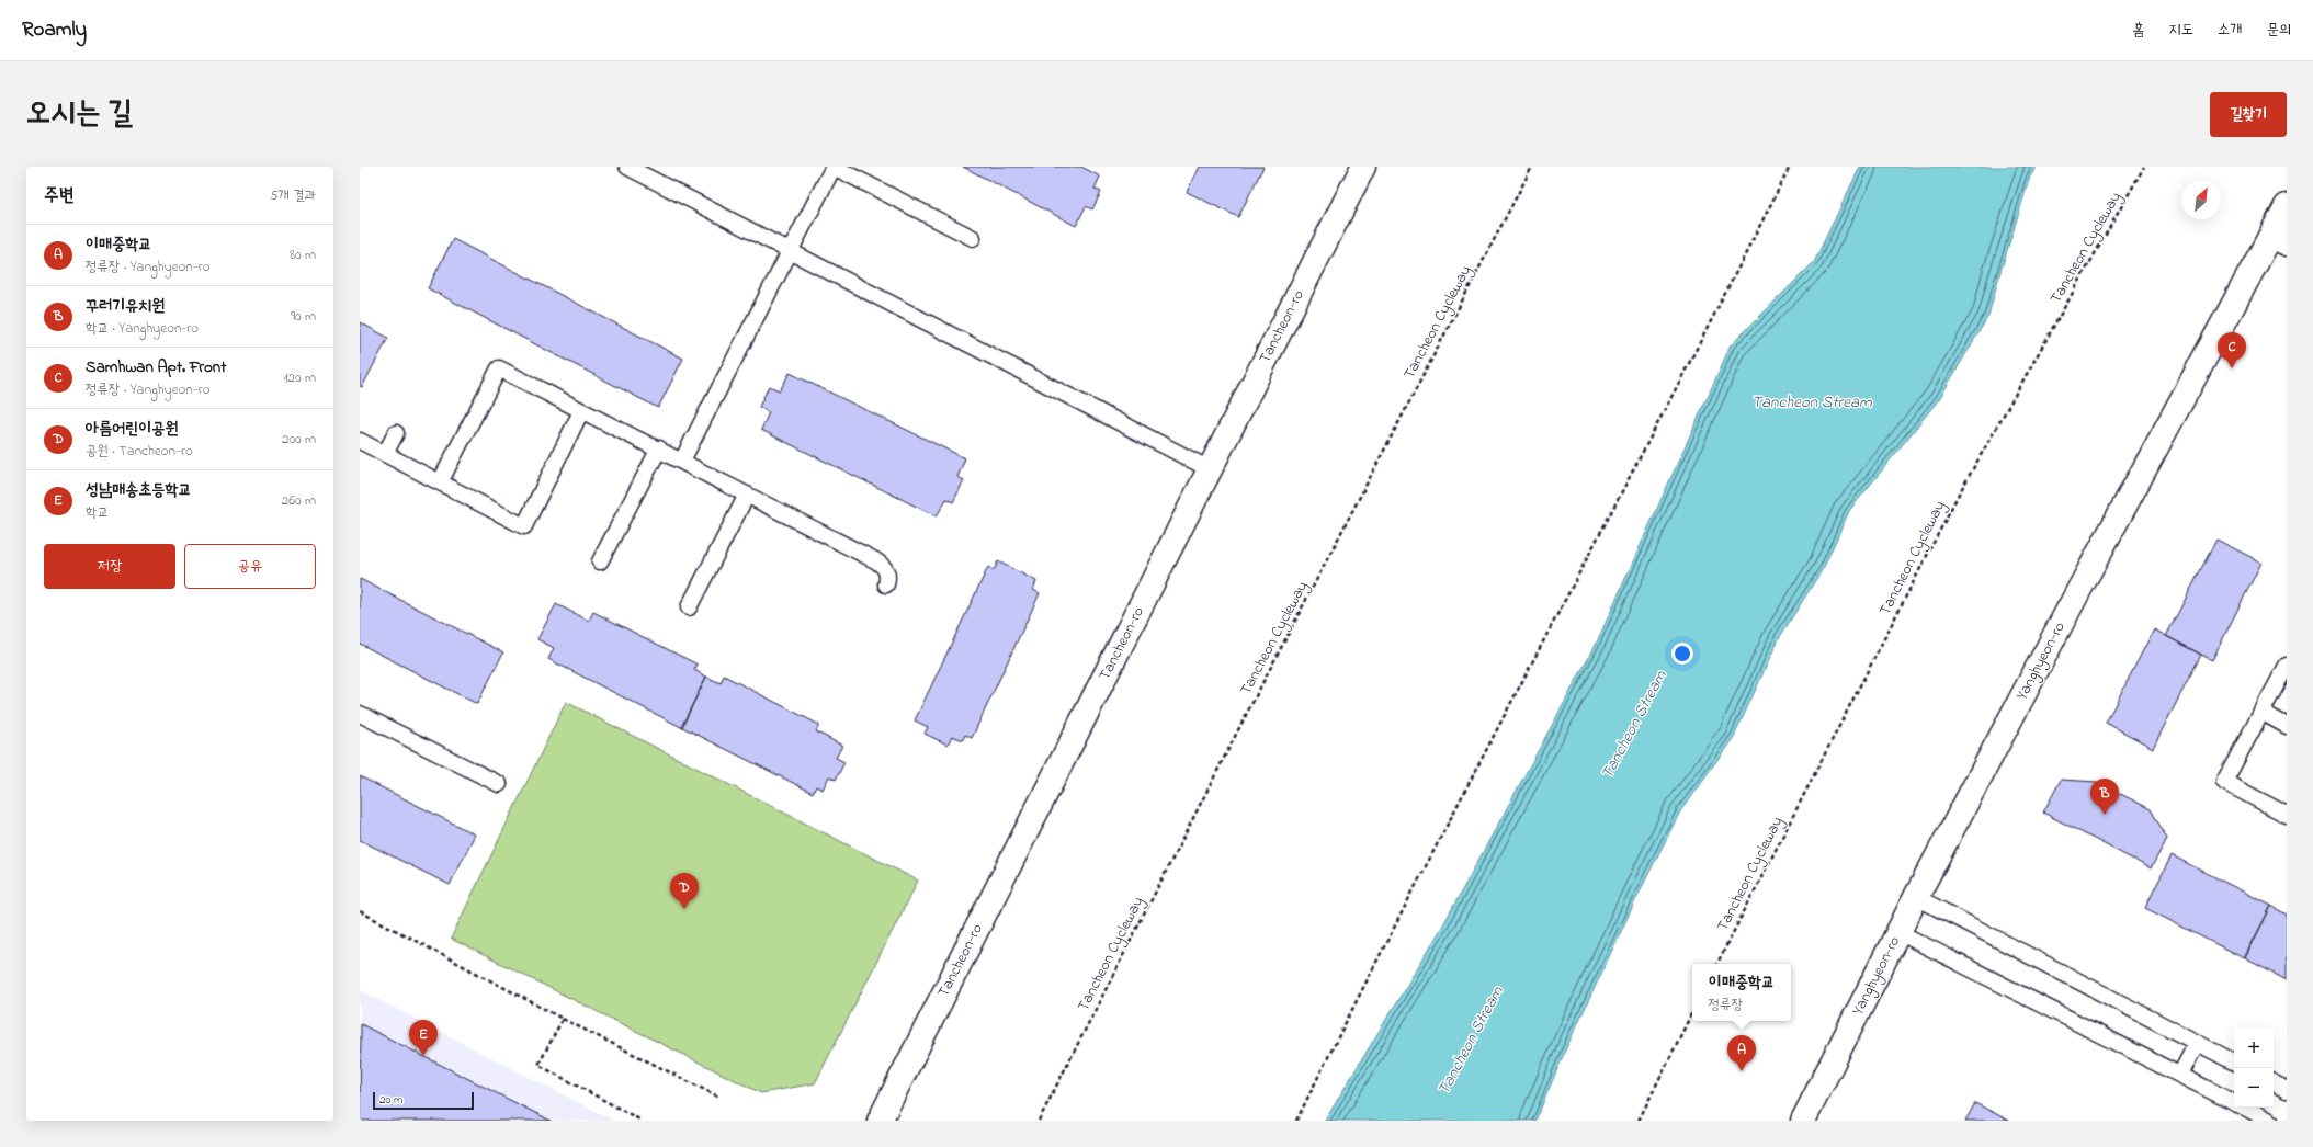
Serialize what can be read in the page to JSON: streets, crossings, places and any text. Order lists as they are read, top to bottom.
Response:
{
  "streets": {
    "main road": ["Tancheon-ro", "Yanghyeon-ro"],
    "path": ["Tancheon Cycleway"]
  },
  "water": ["Tancheon Stream"],
  "scale_bar": "20 m",
  "north": "top right",
  "page": {
    "header": "Roamly",
    "nav": [
      "홈",
      "지도",
      "소개",
      "문의"
    ],
    "title": "오시는 길",
    "buttons": [
      "길찾기",
      ["저장", "공유"]
    ],
    "heading": ["주변", "5개 결과"],
    "list": [
      {
        "mark": "A",
        "name": "이매중학교",
        "note": "정류장 · Yanghyeon-ro",
        "value": "80 m"
      },
      {
        "mark": "B",
        "name": "꾸러기유치원",
        "note": "학교 · Yanghyeon-ro",
        "value": "90 m"
      },
      {
        "mark": "C",
        "name": "Samhwan Apt. Front",
        "note": "정류장 · Yanghyeon-ro",
        "value": "120 m"
      },
      {
        "mark": "D",
        "name": "아름어린이공원",
        "note": "공원 · Tancheon-ro",
        "value": "200 m"
      },
      {
        "mark": "E",
        "name": "성남매송초등학교",
        "note": "학교",
        "value": "260 m"
      }
    ],
    "pins": [
      "C",
      "B",
      "D",
      "E",
      "A"
    ],
    "popup": ["이매중학교", "정류장"],
    "map_buttons": ["+", "−"],
    "scale": "20 m"
  }
}
